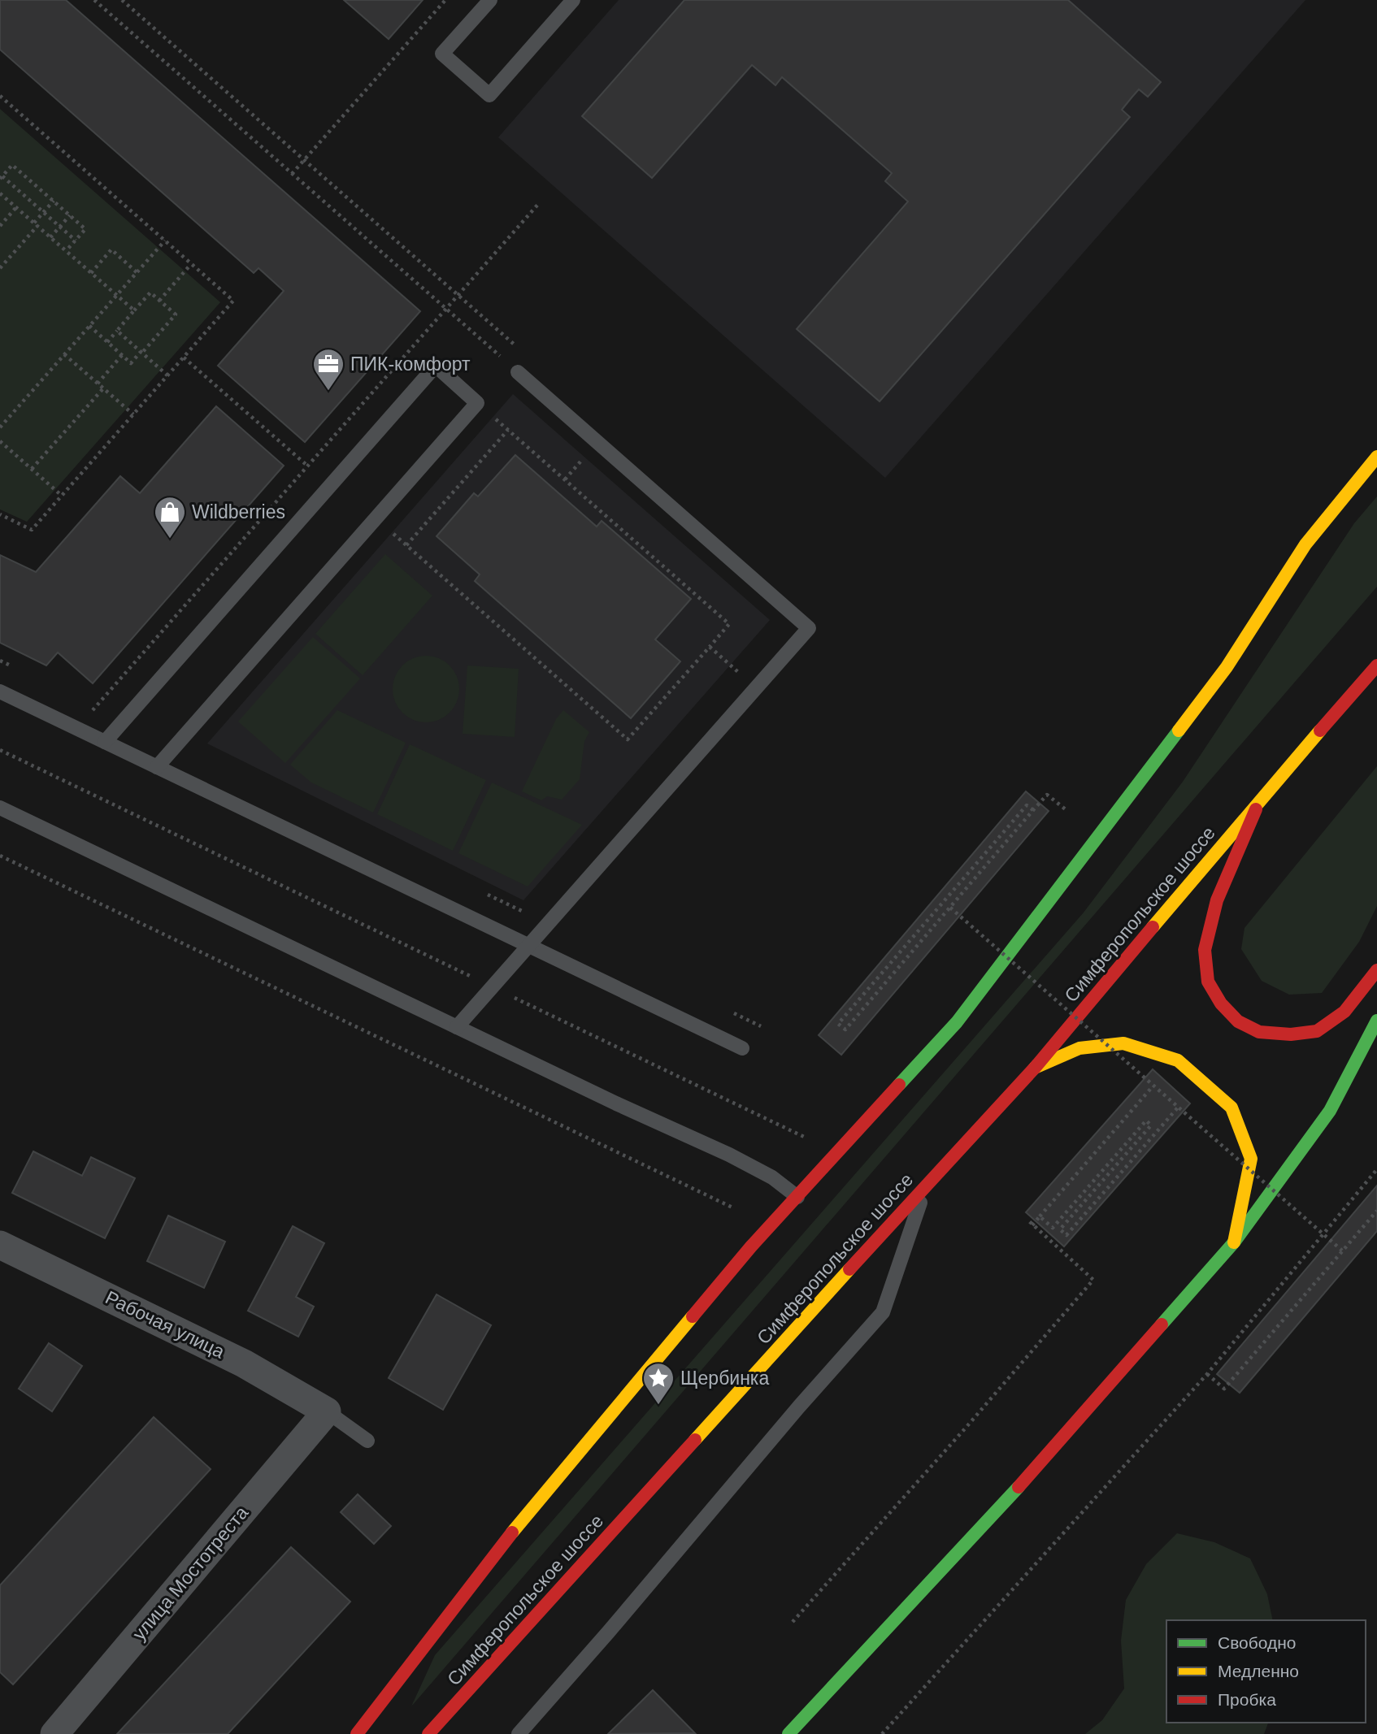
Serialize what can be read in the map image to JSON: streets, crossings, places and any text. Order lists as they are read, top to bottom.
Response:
{
  "streets": {
    "main road": ["Симферопольское шоссе"],
    "street": ["Рабочая улица", "улица Мостотреста"]
  },
  "crossings": [
    ["Рабочая улица", "улица Мостотреста"]
  ],
  "places": {
    "office": ["ПИК-комфорт"],
    "shop": ["Wildberries"],
    "place": ["Щербинка"]
  },
  "legend": ["Свободно", "Медленно", "Пробка"]
}
